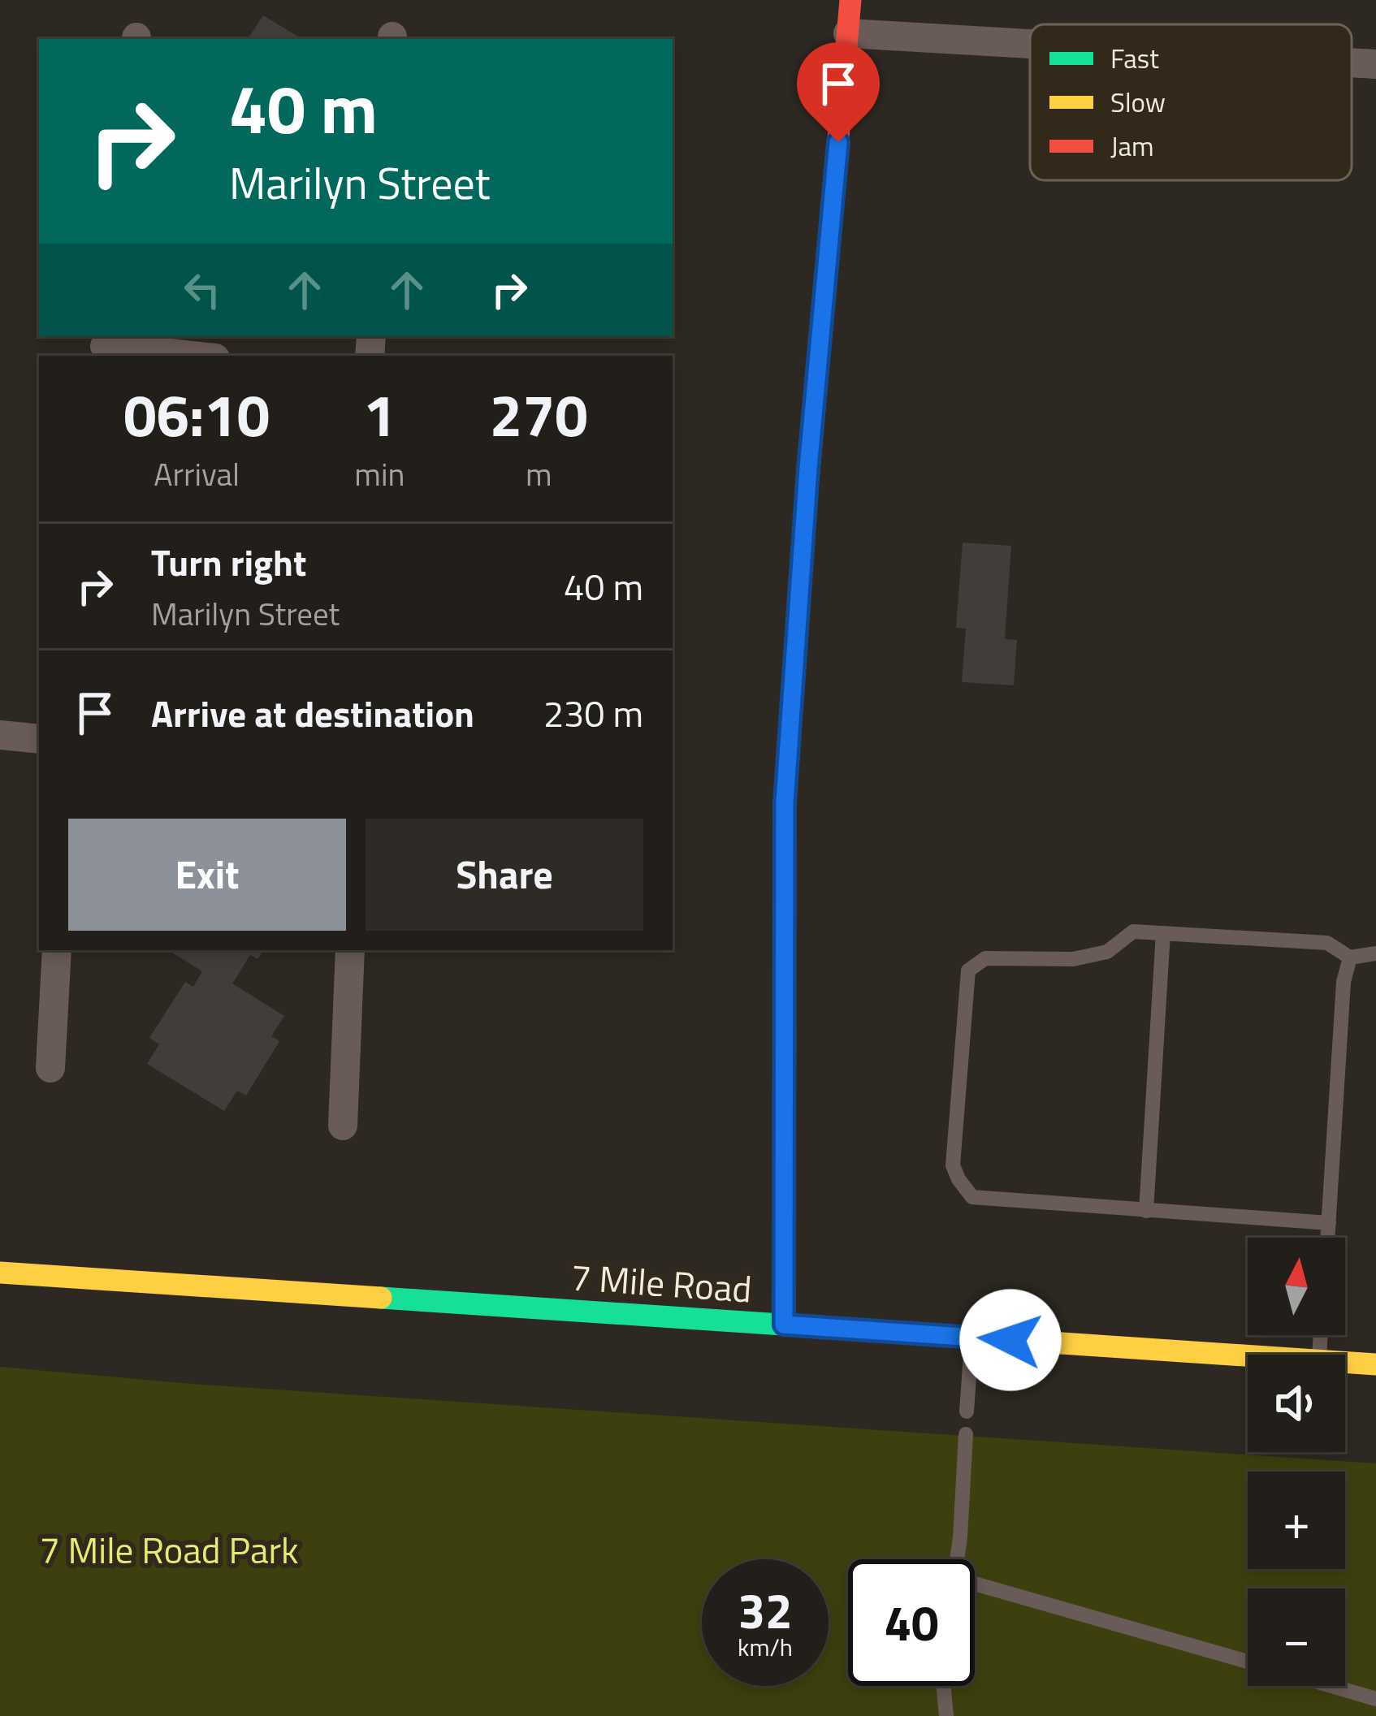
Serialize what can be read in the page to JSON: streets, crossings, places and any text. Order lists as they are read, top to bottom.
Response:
{
  "streets": {
    "street": ["7 Mile Road"]
  },
  "parks": ["7 Mile Road Park"],
  "legend": ["Fast", "Slow", "Jam"],
  "north": "top",
  "page": {
    "turn": ["40 m", "Marilyn Street"],
    "eta": [
      "06:10",
      "Arrival",
      "1",
      "min",
      "270",
      "m"
    ],
    "list": [
      {
        "name": "Turn right",
        "note": "Marilyn Street",
        "value": "40 m"
      },
      {
        "name": "Arrive at destination",
        "value": "230 m"
      }
    ],
    "buttons": ["Exit", "Share"],
    "map_buttons": ["+", "−"],
    "speed": "32 km/h",
    "limit": "40"
  }
}
